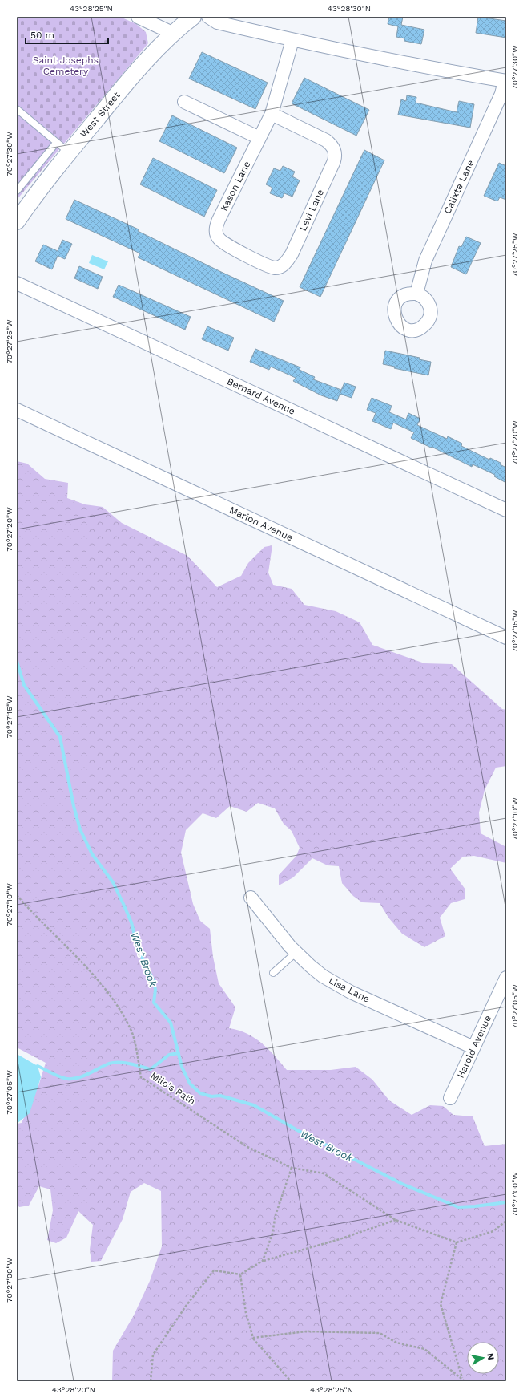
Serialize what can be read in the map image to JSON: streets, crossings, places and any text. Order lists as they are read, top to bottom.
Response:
{
  "streets": {
    "street": [
      "West Street",
      "Kason Lane",
      "Calixte Lane",
      "Levi Lane",
      "Bernard Avenue",
      "Marion Avenue",
      "Lisa Lane",
      "Harold Avenue"
    ],
    "path": ["Milo's Path"]
  },
  "crossings": [
    ["Kason Lane", "Levi Lane"],
    ["Lisa Lane", "Harold Avenue"]
  ],
  "water": ["West Brook"],
  "parks": ["Saint Josephs Cemetery"],
  "scale_bar": "50 m",
  "north": "right",
  "coordinates": [
    "43°28'25\"N",
    "43°28'30\"N",
    "70°27'30\"W",
    "70°27'25\"W",
    "70°27'20\"W",
    "70°27'15\"W",
    "70°27'10\"W",
    "70°27'05\"W",
    "70°27'00\"W",
    "43°28'20\"N"
  ]
}
